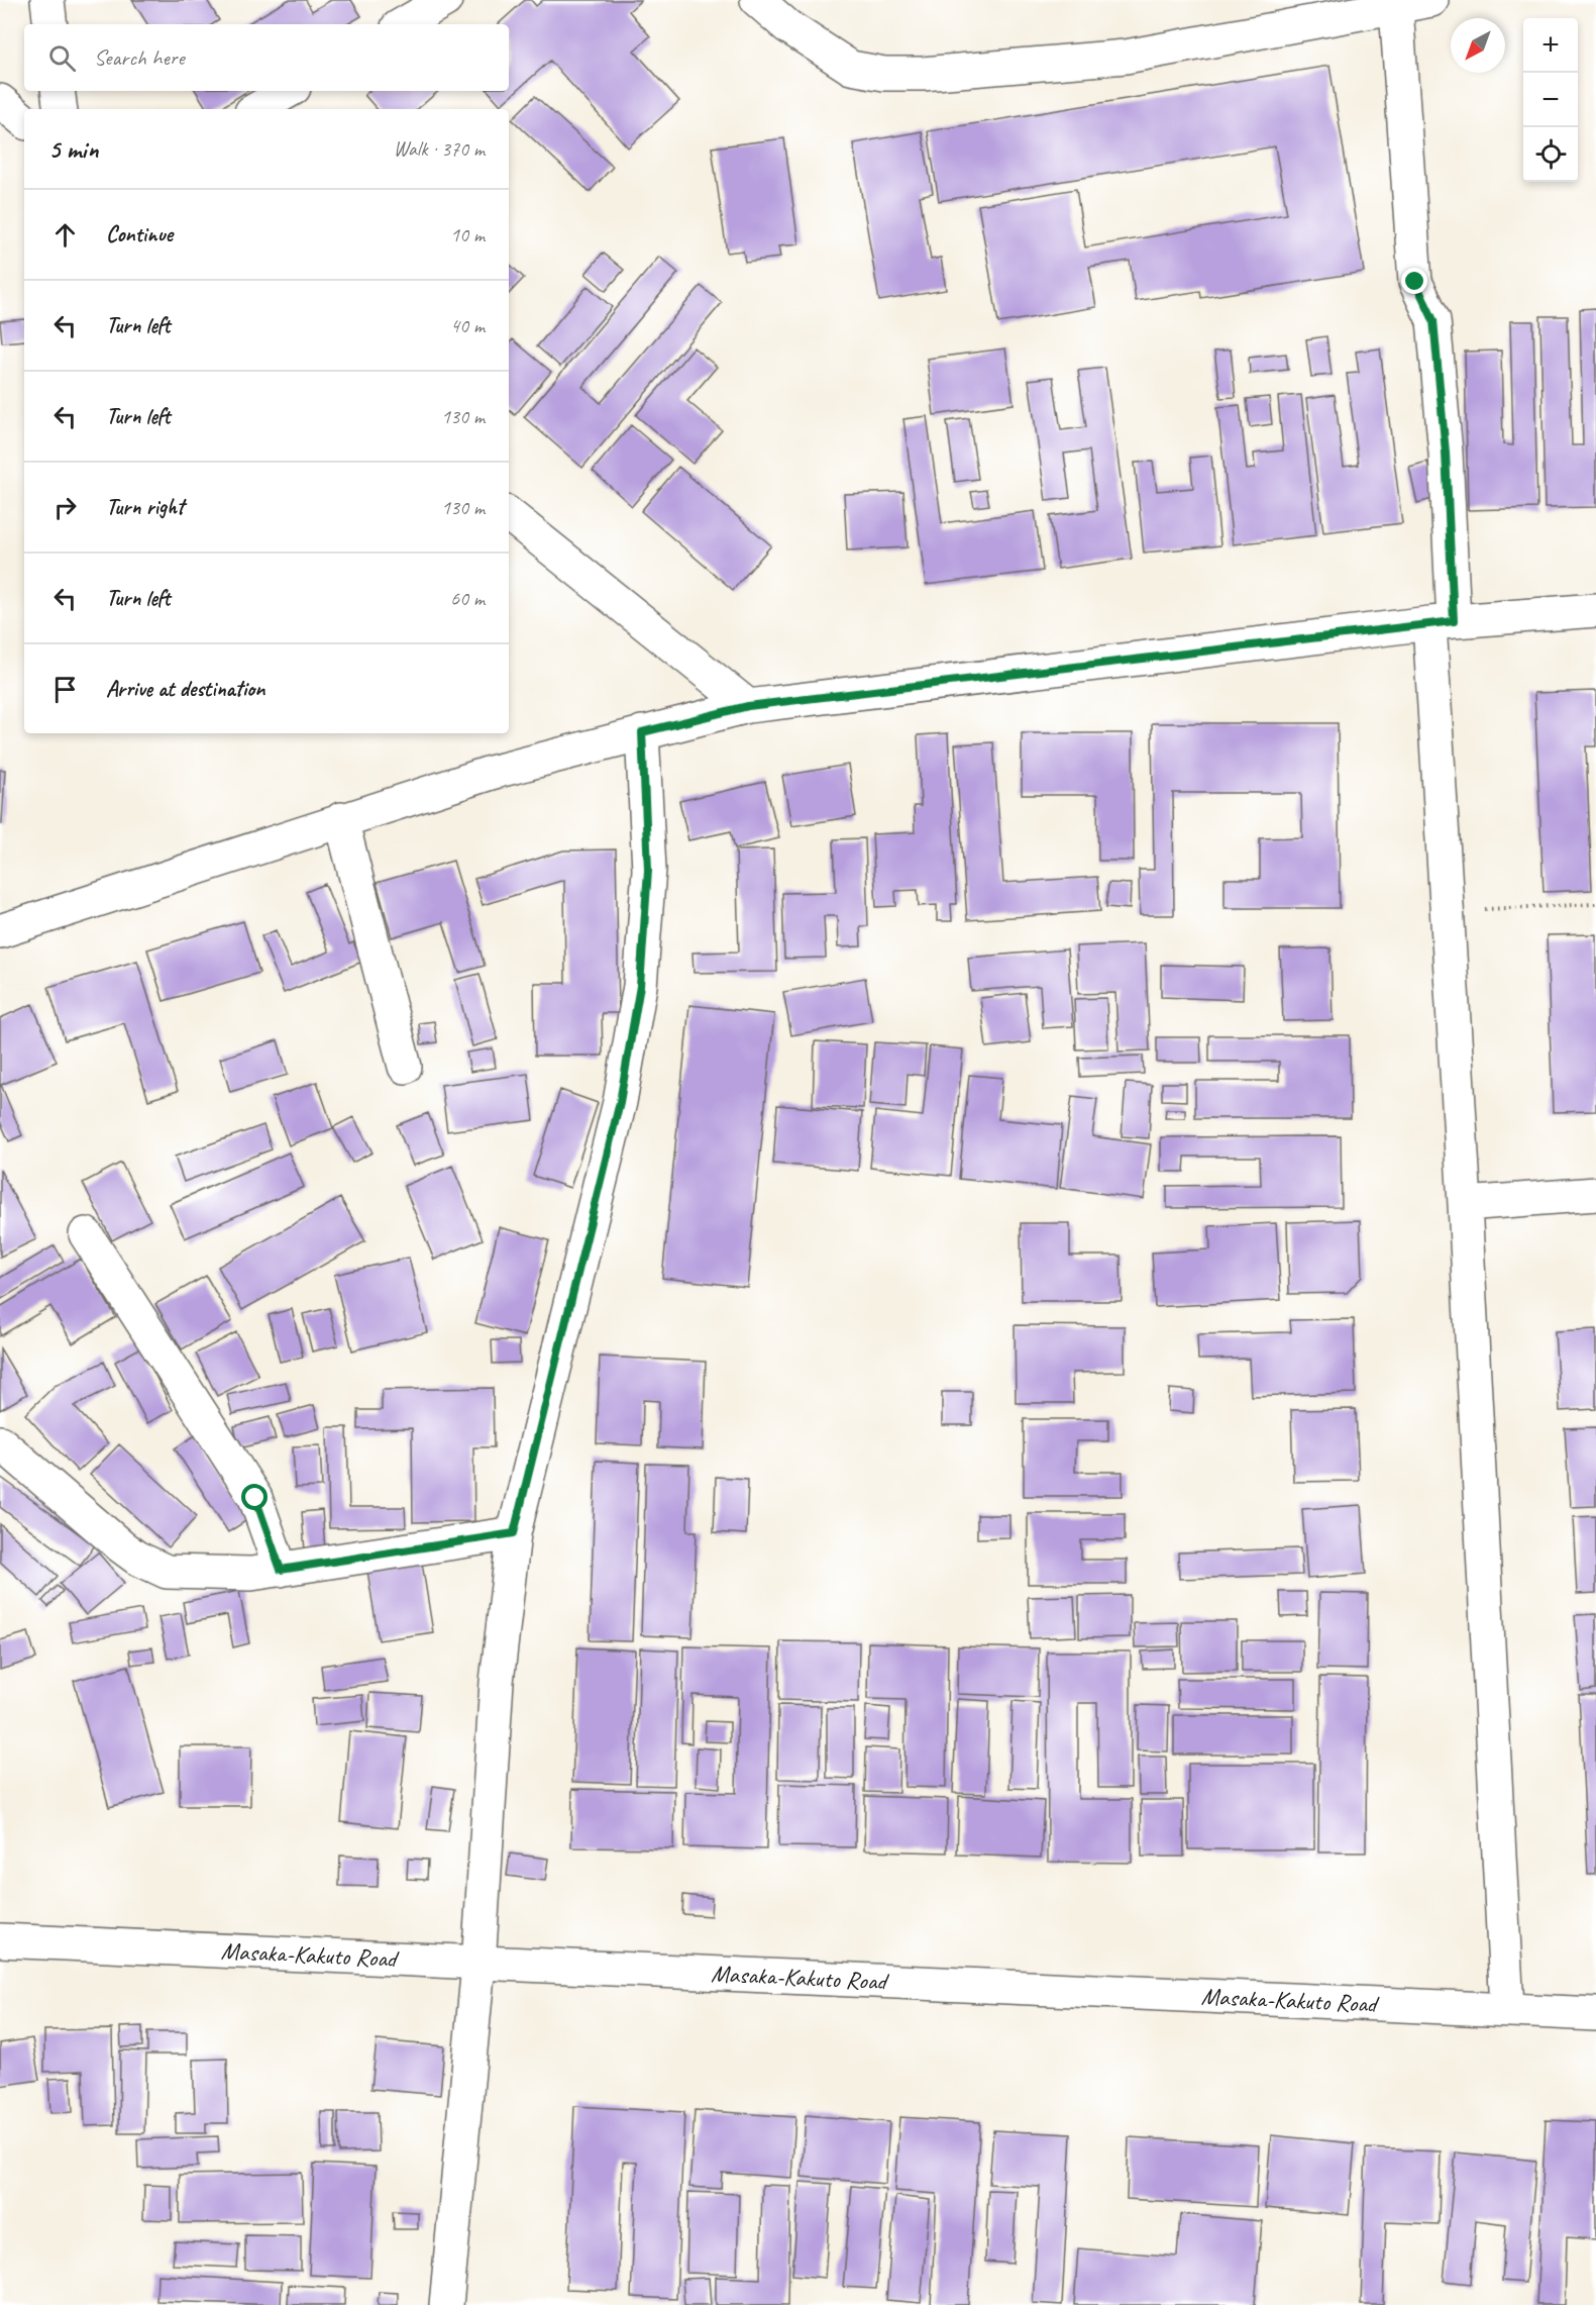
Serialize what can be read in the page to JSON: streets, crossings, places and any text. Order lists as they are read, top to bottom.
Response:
{
  "streets": {
    "main road": ["Masaka-Kakuto Road"]
  },
  "north": "bottom left",
  "page": {
    "map_buttons": ["+", "−"],
    "search": "Search here",
    "heading": ["5 min", "Walk · 370 m"],
    "list": [
      ["Continue", "10 m"],
      ["Turn left", "40 m"],
      ["Turn left", "130 m"],
      ["Turn right", "130 m"],
      ["Turn left", "60 m"],
      "Arrive at destination"
    ]
  }
}
